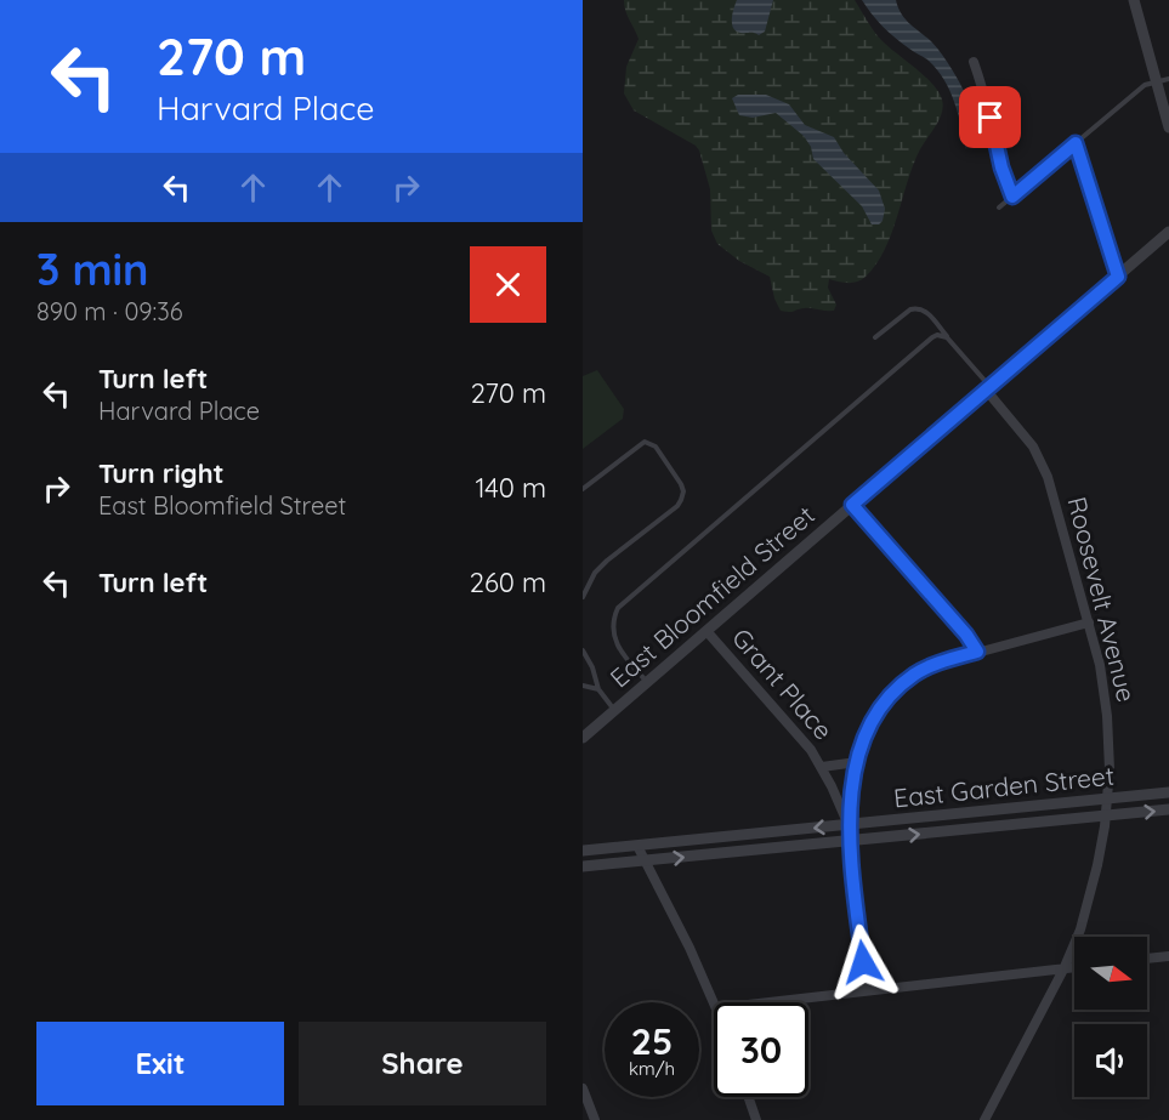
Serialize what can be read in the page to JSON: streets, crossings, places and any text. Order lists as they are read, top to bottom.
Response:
{
  "streets": {
    "street": [
      "East Bloomfield Street",
      "Roosevelt Avenue",
      "Grant Place",
      "East Garden Street"
    ]
  },
  "crossings": [
    ["East Bloomfield Street", "Roosevelt Avenue"],
    ["East Bloomfield Street", "Grant Place"],
    ["Roosevelt Avenue", "East Garden Street"],
    ["Grant Place", "East Garden Street"]
  ],
  "north": "right",
  "page": {
    "turn": ["270 m", "Harvard Place"],
    "heading": ["3 min", "890 m · 09:36"],
    "list": [
      {
        "name": "Turn left",
        "note": "Harvard Place",
        "value": "270 m"
      },
      {
        "name": "Turn right",
        "note": "East Bloomfield Street",
        "value": "140 m"
      },
      {
        "name": "Turn left",
        "value": "260 m"
      }
    ],
    "speed": "25 km/h",
    "limit": "30",
    "buttons": ["Exit", "Share"]
  }
}
